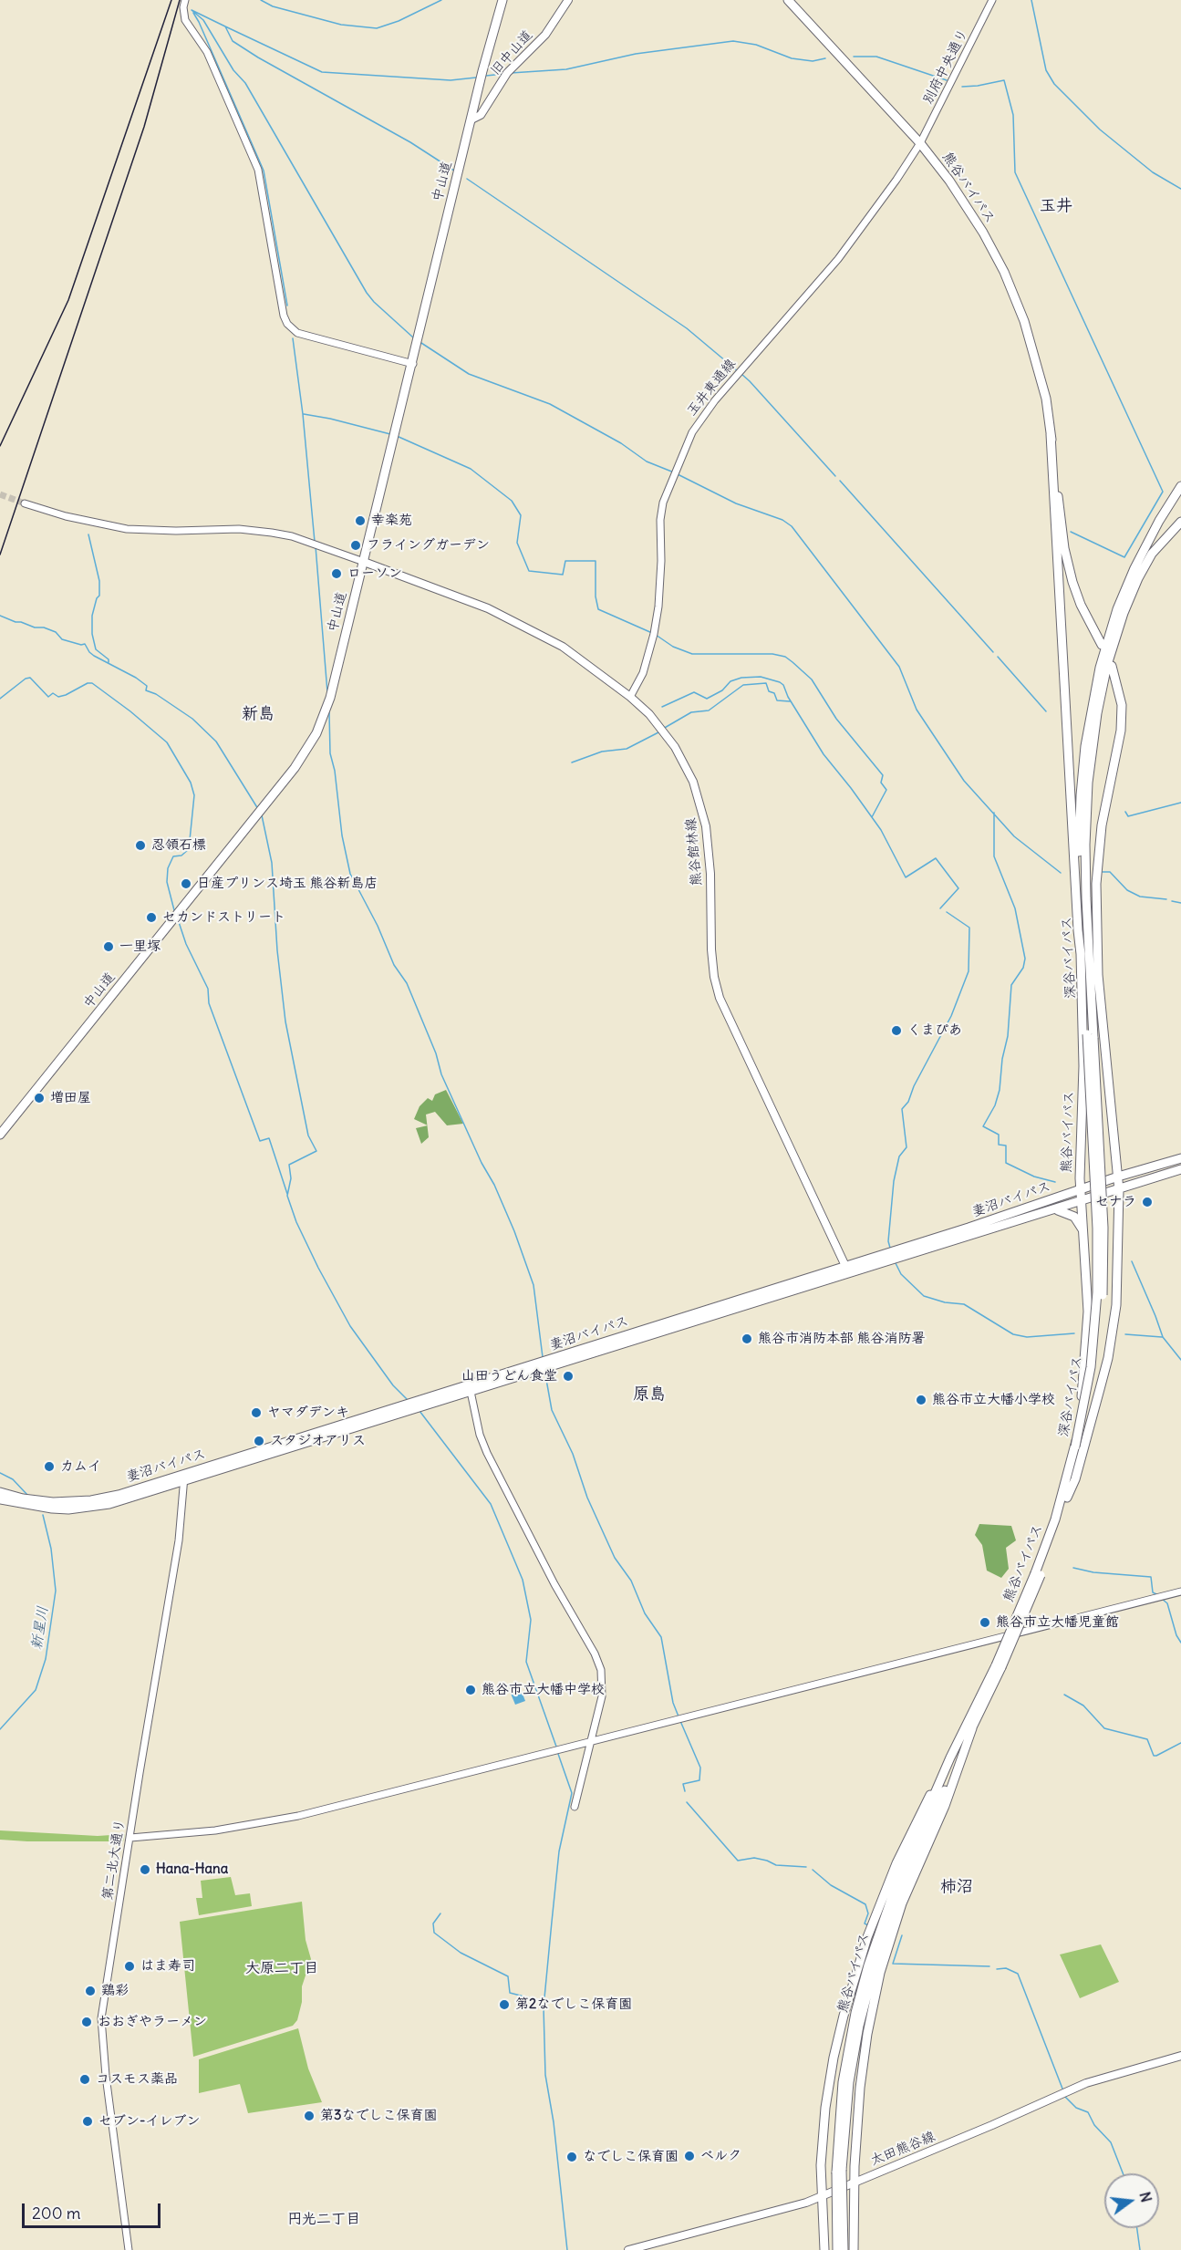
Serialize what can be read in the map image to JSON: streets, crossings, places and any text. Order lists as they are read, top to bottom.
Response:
{
  "streets": {
    "highway": [
      "中山道",
      "熊谷バイパス",
      "深谷バイパス",
      "妻沼バイパス"
    ],
    "main road": ["旧中山道", "熊谷館林線", "太田熊谷線"],
    "street": ["別府中央通り", "玉井東通線", "第二北大通り"]
  },
  "crossings": [
    ["旧中山道", "中山道"],
    ["別府中央通り", "熊谷バイパス"],
    ["別府中央通り", "玉井東通線"],
    ["中山道", "熊谷館林線"],
    ["熊谷バイパス", "玉井東通線"],
    ["熊谷バイパス", "深谷バイパス"],
    ["熊谷バイパス", "妻沼バイパス"],
    ["玉井東通線", "熊谷館林線"],
    ["熊谷館林線", "妻沼バイパス"],
    ["妻沼バイパス", "第二北大通り"]
  ],
  "districts": [
    "玉井",
    "新島",
    "原島",
    "柿沼",
    "大原二丁目",
    "円光二丁目"
  ],
  "water": ["新星川"],
  "places": [
    "幸楽苑",
    "フライングガーデン",
    "ローソン",
    "忍領石標",
    "日産プリンス埼玉 熊谷新島店",
    "セカンドストリート",
    "一里塚",
    "くまぴあ",
    "増田屋",
    "セナラ",
    "熊谷市消防本部 熊谷消防署",
    "山田うどん食堂",
    "熊谷市立大幡小学校",
    "ヤマダデンキ",
    "スタジオアリス",
    "カムイ",
    "熊谷市立大幡児童館",
    "熊谷市立大幡中学校",
    "Hana-Hana",
    "はま寿司",
    "鶏彩",
    "第2なでしこ保育園",
    "おおぎやラーメン",
    "コスモス薬品",
    "第3なでしこ保育園",
    "セブン-イレブン",
    "ベルク",
    "なでしこ保育園"
  ],
  "scale_bar": "200 m",
  "north": "right"
}
